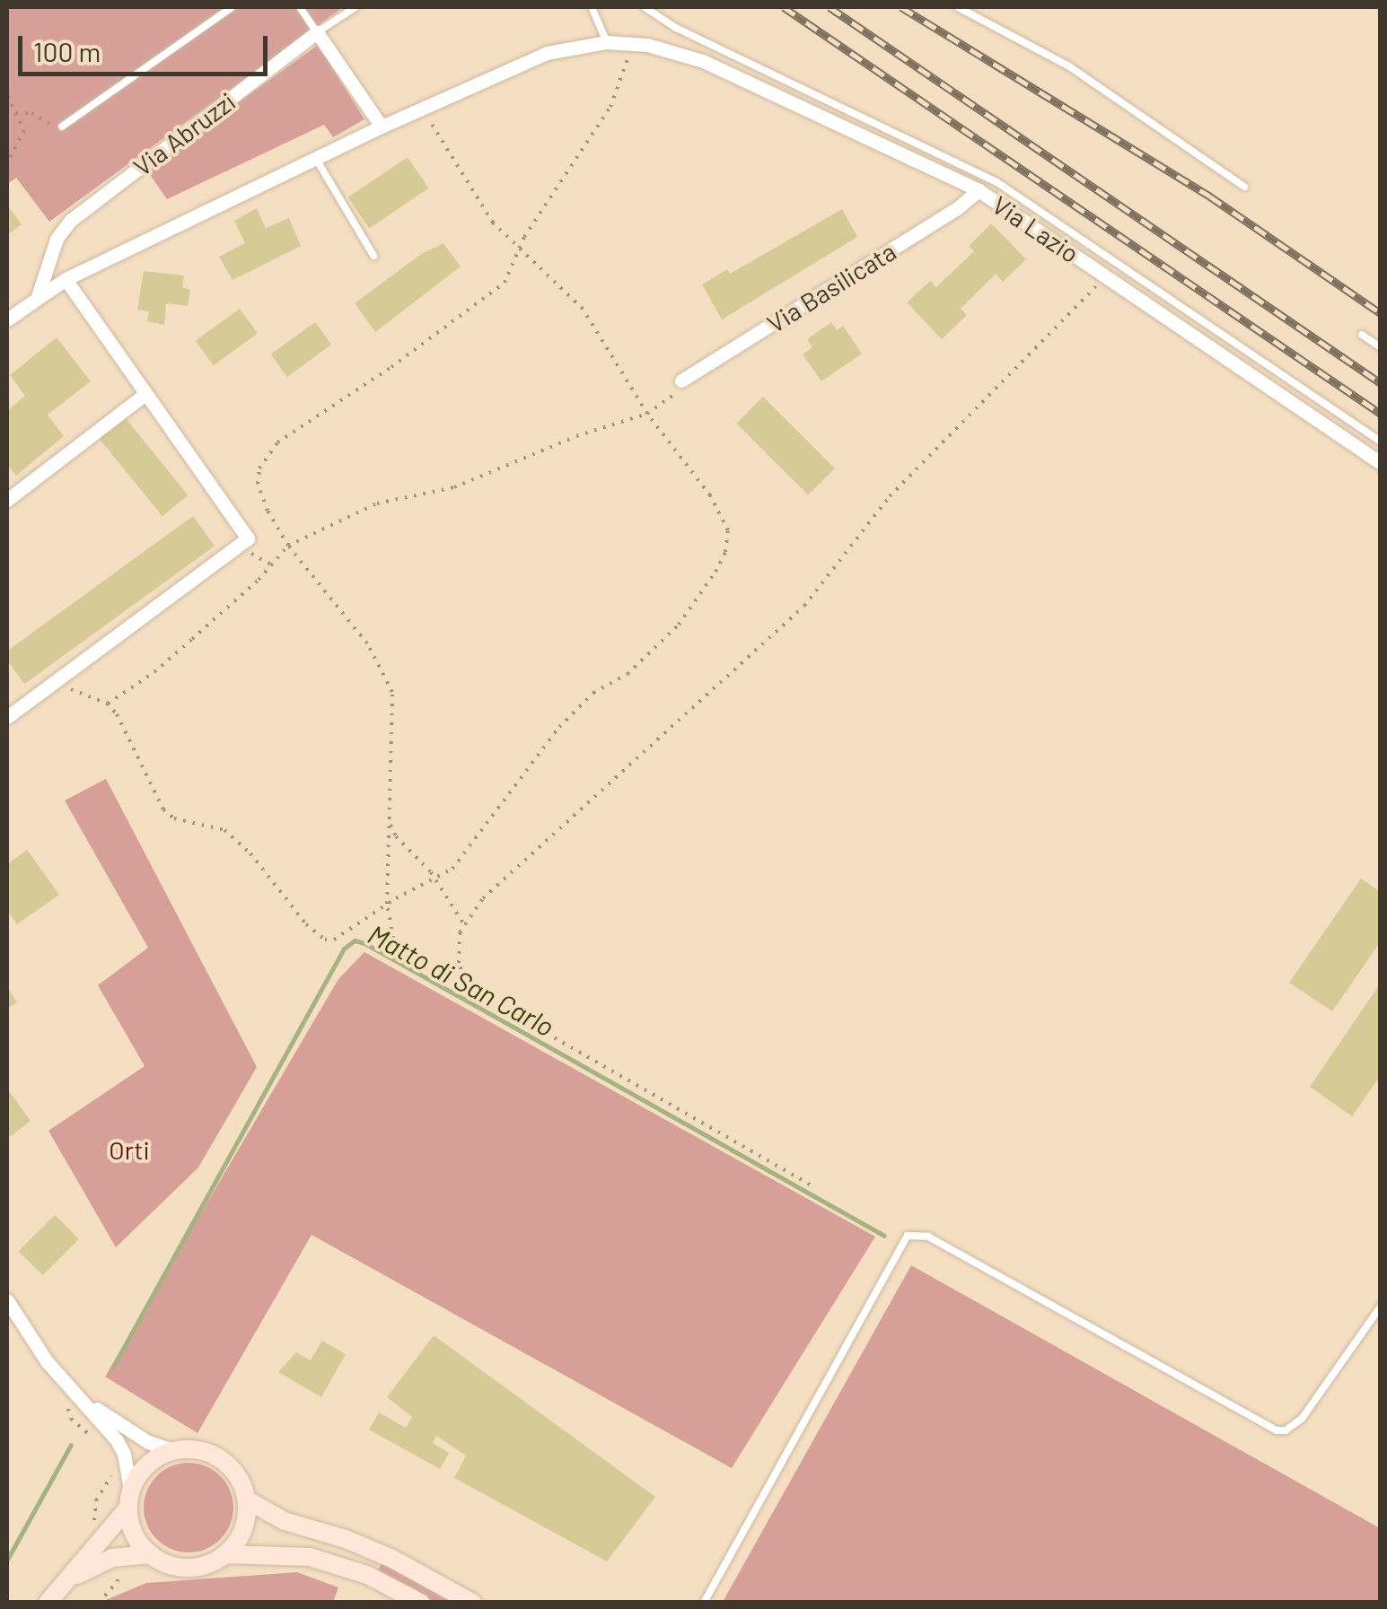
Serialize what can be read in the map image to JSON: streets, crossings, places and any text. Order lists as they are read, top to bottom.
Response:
{
  "streets": {
    "street": ["Via Abruzzi", "Via Lazio", "Via Basilicata"]
  },
  "crossings": [
    ["Via Lazio", "Via Basilicata"]
  ],
  "water": ["Matto di San Carlo"],
  "parks": ["Orti"],
  "scale_bar": "100 m"
}
